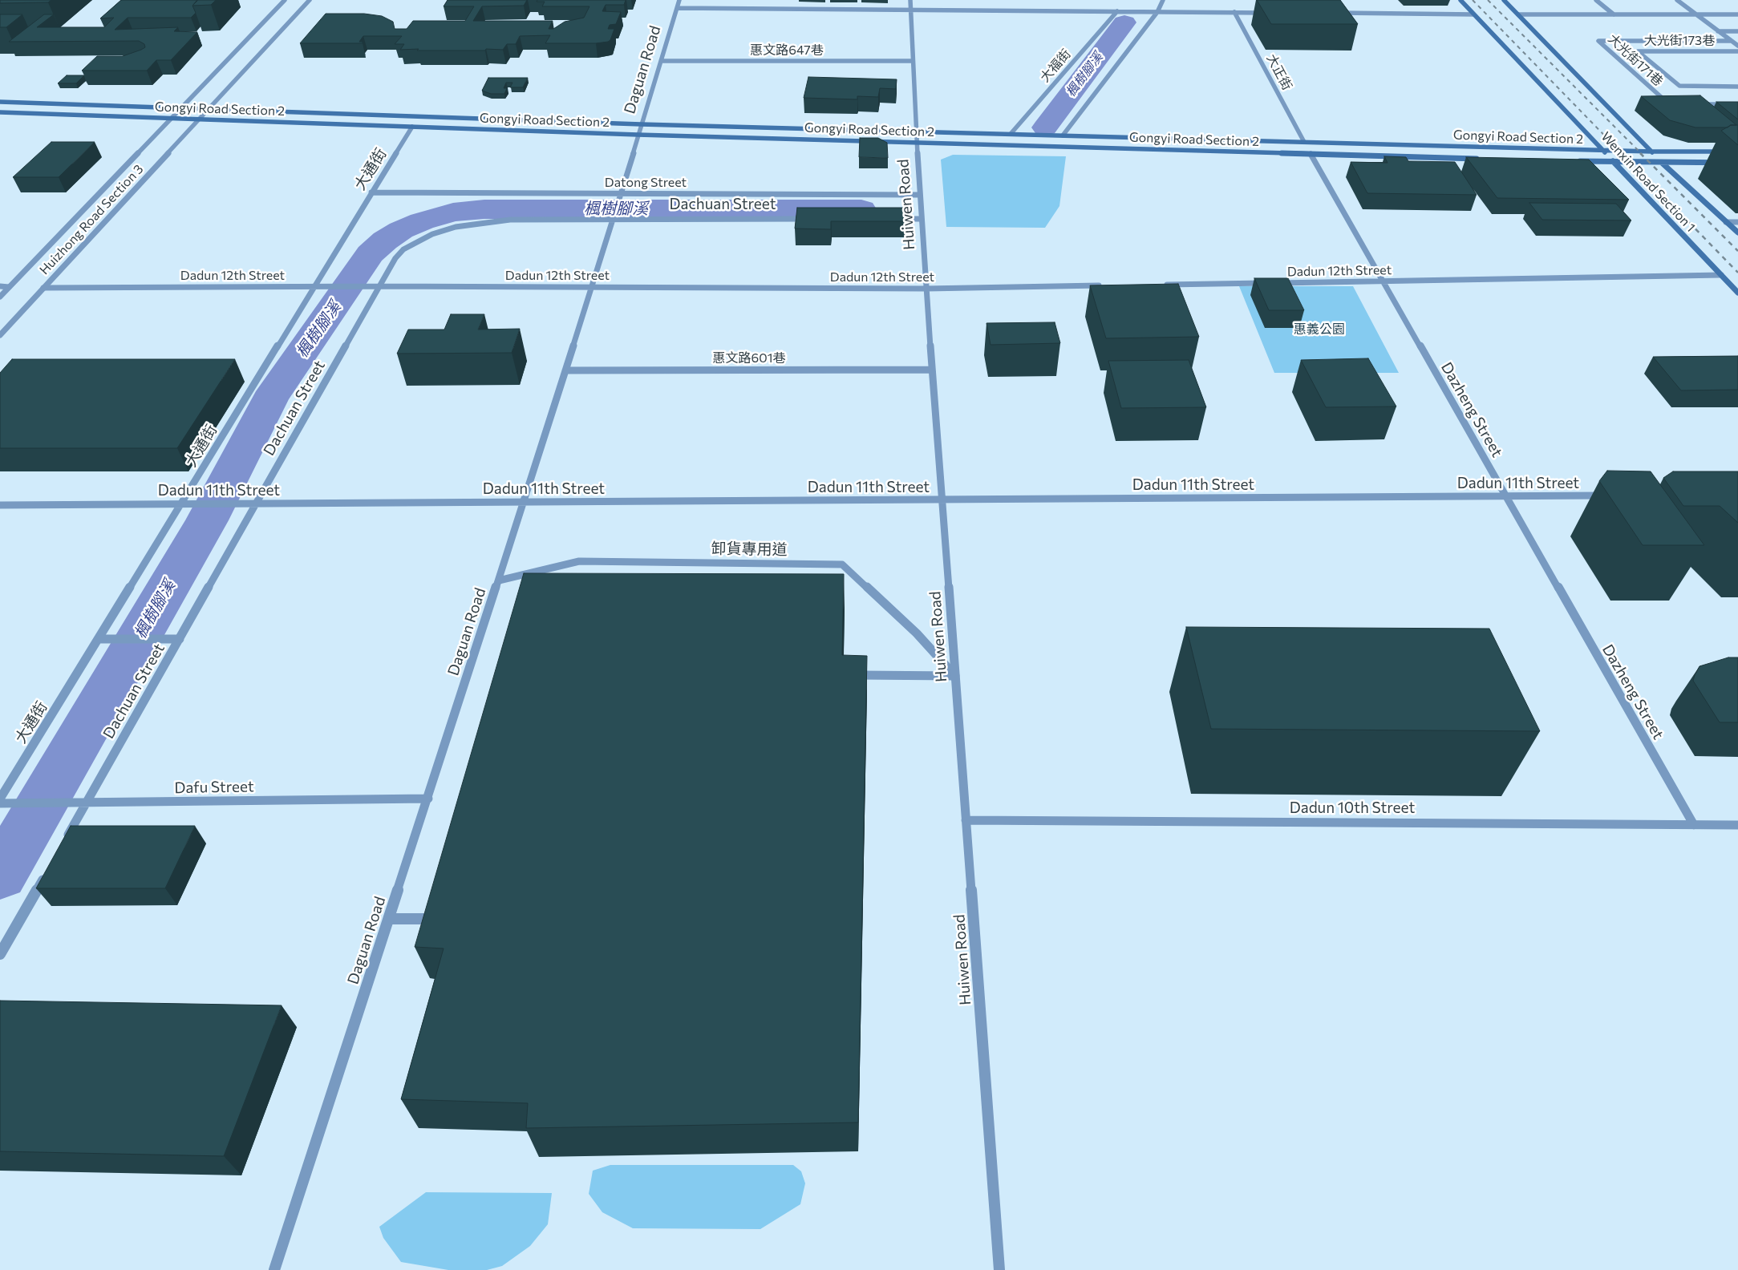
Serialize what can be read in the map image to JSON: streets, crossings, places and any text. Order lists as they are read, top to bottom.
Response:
{
  "streets": {
    "main road": ["Gongyi Road Section 2", "Wenxin Road Section 1"],
    "street": [
      "大光街173巷",
      "惠文路647巷",
      "大光街171巷",
      "大福街",
      "Daguan Road",
      "大正街",
      "大通街",
      "Datong Street",
      "Dachuan Street",
      "Huiwen Road",
      "Huizhong Road Section 3",
      "Dadun 12th Street",
      "惠文路601巷",
      "Dazheng Street",
      "Dadun 11th Street",
      "卸貨專用道",
      "Dafu Street",
      "Dadun 10th Street"
    ]
  },
  "crossings": [
    ["惠文路647巷", "Daguan Road"],
    ["惠文路647巷", "Huiwen Road"],
    ["大福街", "Gongyi Road Section 2"],
    ["Daguan Road", "Gongyi Road Section 2"],
    ["Daguan Road", "Datong Street"],
    ["Daguan Road", "Dachuan Street"],
    ["Daguan Road", "Dadun 12th Street"],
    ["Daguan Road", "惠文路601巷"],
    ["Daguan Road", "Dadun 11th Street"],
    ["Daguan Road", "卸貨專用道"],
    ["Daguan Road", "Dafu Street"],
    ["大正街", "Gongyi Road Section 2"],
    ["Gongyi Road Section 2", "大通街"],
    ["Gongyi Road Section 2", "Wenxin Road Section 1"],
    ["Gongyi Road Section 2", "Huiwen Road"],
    ["Gongyi Road Section 2", "Huizhong Road Section 3"],
    ["Gongyi Road Section 2", "Dazheng Street"],
    ["大通街", "Datong Street"],
    ["大通街", "Dadun 12th Street"],
    ["大通街", "Dadun 11th Street"],
    ["Wenxin Road Section 1", "Dadun 12th Street"],
    ["Datong Street", "Huiwen Road"],
    ["Dachuan Street", "Dadun 12th Street"],
    ["Dachuan Street", "Dadun 11th Street"],
    ["Dachuan Street", "Dafu Street"],
    ["Huiwen Road", "Dadun 12th Street"],
    ["Huiwen Road", "惠文路601巷"],
    ["Huiwen Road", "Dadun 11th Street"],
    ["Huiwen Road", "卸貨專用道"],
    ["Huiwen Road", "Dadun 10th Street"],
    ["Huizhong Road Section 3", "Dadun 12th Street"],
    ["Dadun 12th Street", "Dazheng Street"],
    ["Dazheng Street", "Dadun 11th Street"],
    ["Dazheng Street", "Dadun 10th Street"]
  ],
  "water": ["楓樹腳溪"],
  "parks": ["惠義公園"]
}
